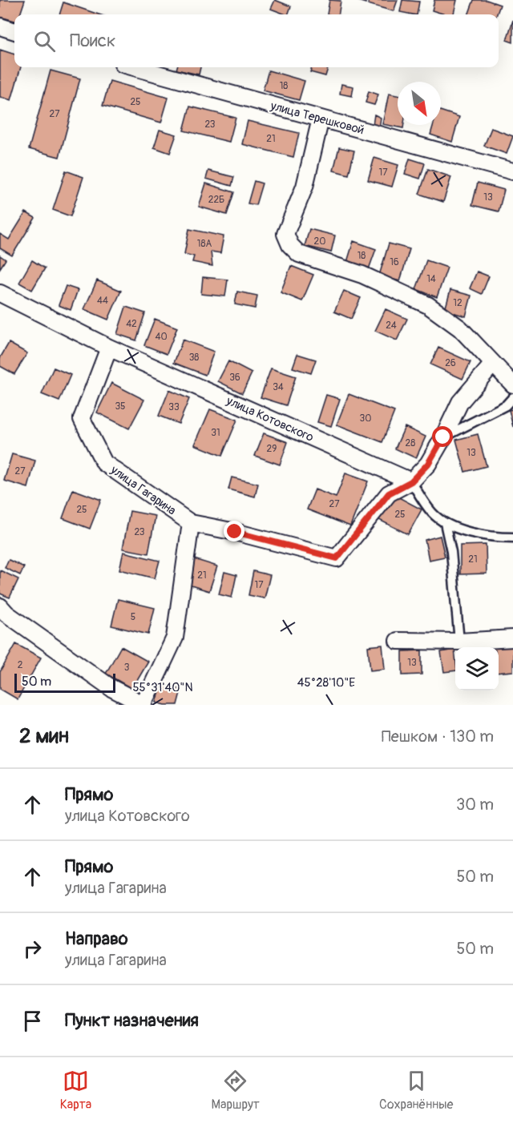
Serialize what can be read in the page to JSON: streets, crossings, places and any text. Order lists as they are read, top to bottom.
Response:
{
  "streets": {
    "street": ["улица Терешковой", "улица Котовского", "улица Гагарина"]
  },
  "crossings": [
    ["улица Котовского", "улица Гагарина"]
  ],
  "house_numbers": [
    "18",
    "25",
    "27",
    "23",
    "21",
    "17",
    "13",
    "22Б",
    "20",
    "18А",
    "18",
    "16",
    "14",
    "44",
    "12",
    "42",
    "24",
    "40",
    "38",
    "26",
    "36",
    "34",
    "35",
    "33",
    "30",
    "31",
    "28",
    "29",
    "13",
    "27",
    "27",
    "25",
    "25",
    "23",
    "21",
    "21",
    "17",
    "5",
    "13",
    "2",
    "3"
  ],
  "scale_bar": "50 m",
  "north": "bottom right",
  "page": {
    "search": "Поиск",
    "scale": "50 m",
    "heading": ["2 мин", "Пешком · 130 m"],
    "list": [
      ["Прямо", "улица Котовского", "30 m"],
      ["Прямо", "улица Гагарина", "50 m"],
      ["Направо", "улица Гагарина", "50 m"],
      "Пункт назначения"
    ],
    "nav": ["Карта", "Маршрут", "Сохранённые"]
  },
  "coordinates": ["45°28'10\"E", "55°31'40\"N"]
}
